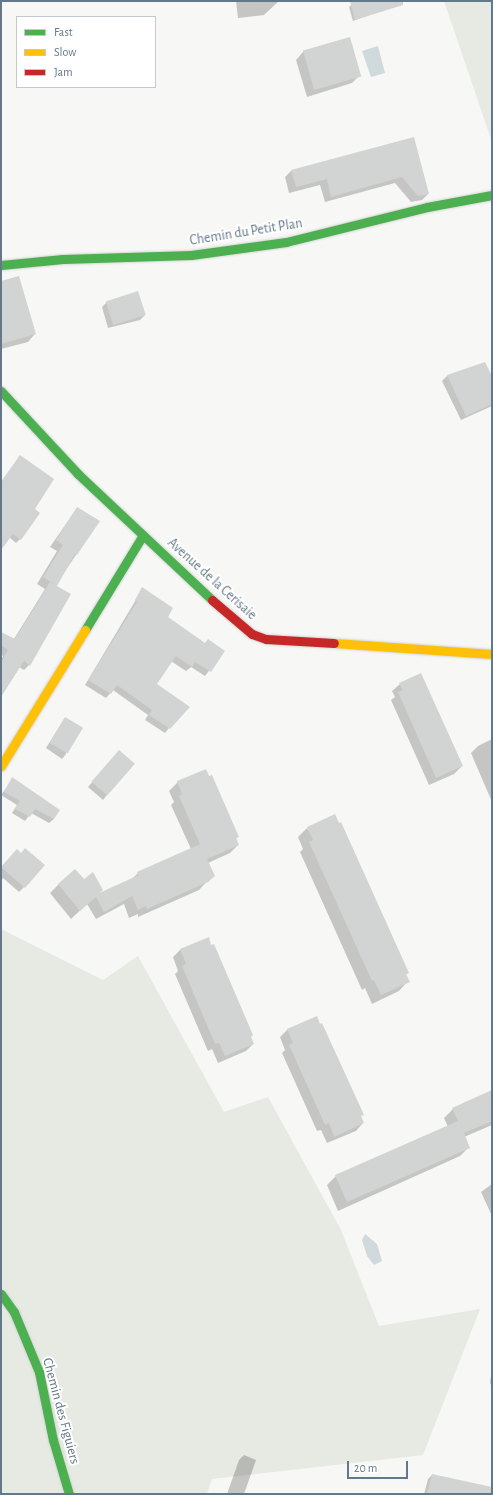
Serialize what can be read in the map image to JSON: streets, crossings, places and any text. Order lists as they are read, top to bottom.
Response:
{
  "streets": {
    "street": ["Chemin du Petit Plan", "Avenue de la Cerisaie", "Chemin des Figuiers"]
  },
  "legend": ["Fast", "Slow", "Jam"],
  "scale_bar": "20 m"
}
